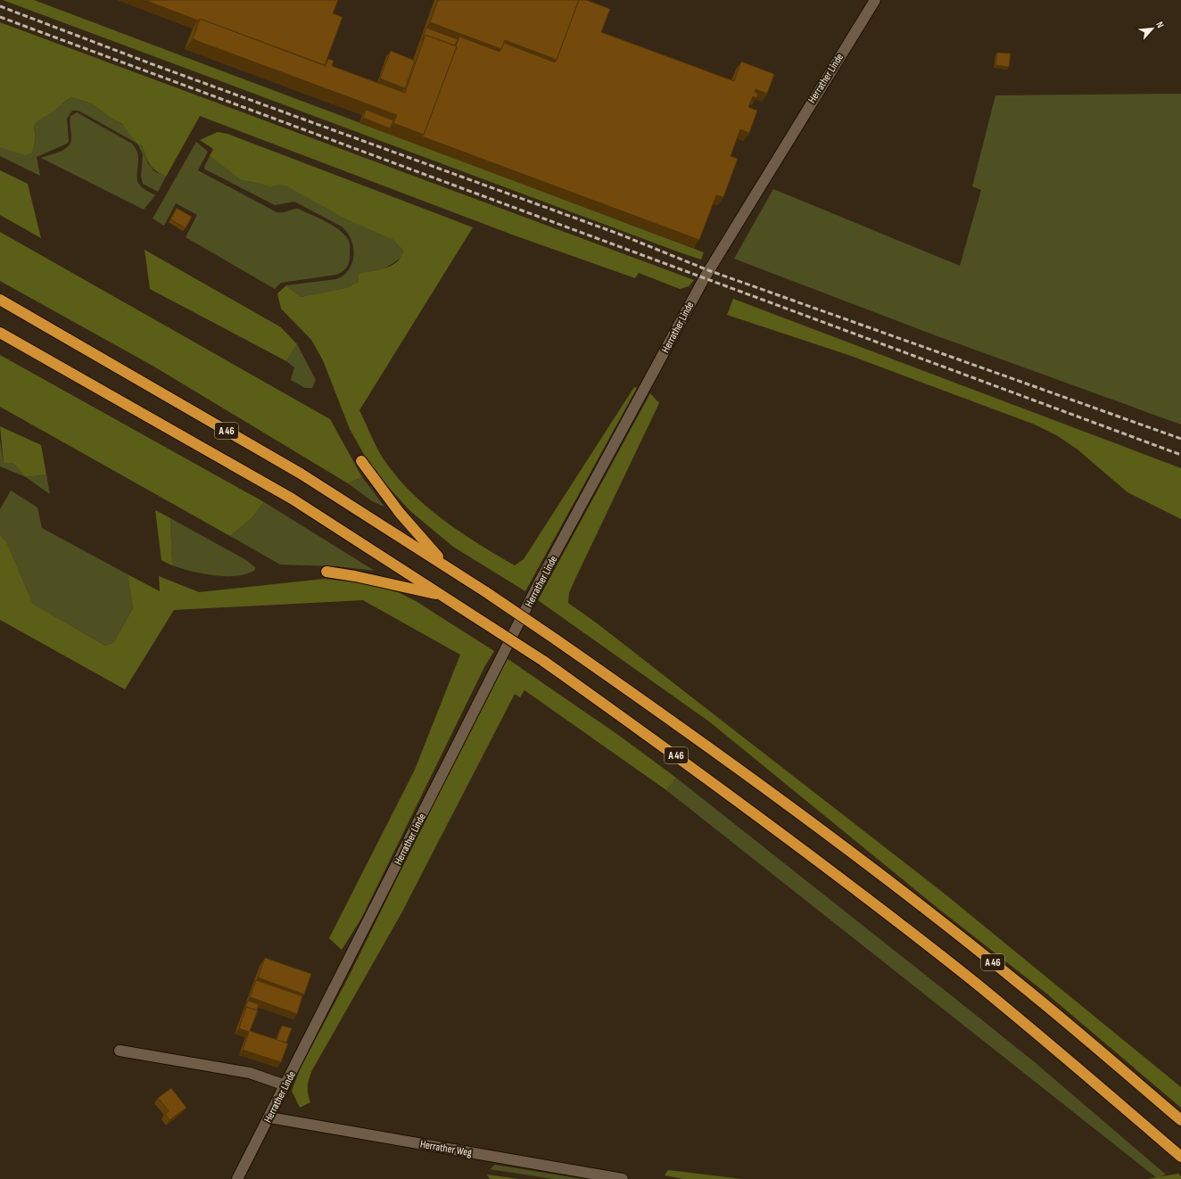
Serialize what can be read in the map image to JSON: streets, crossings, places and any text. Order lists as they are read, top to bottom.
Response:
{
  "streets": {
    "highway": ["A 46"],
    "street": ["Herrather Linde", "Herrather Weg"]
  },
  "crossings": [
    ["Herrather Linde", "Herrather Weg"]
  ],
  "north": "top right"
}
